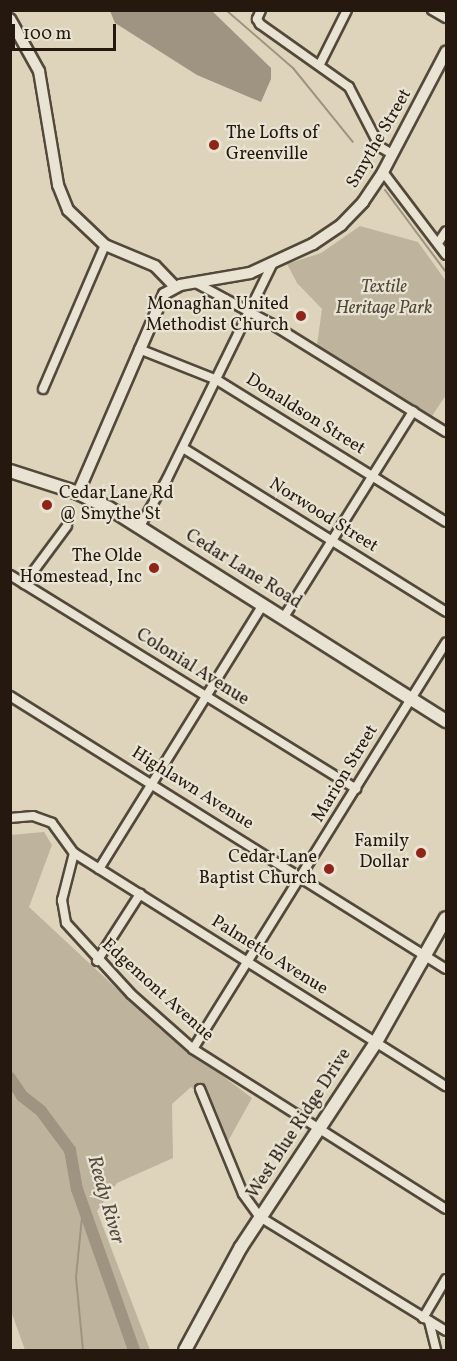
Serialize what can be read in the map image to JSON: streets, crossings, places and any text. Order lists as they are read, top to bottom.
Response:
{
  "streets": {
    "main road": ["Cedar Lane Road", "West Blue Ridge Drive"],
    "street": [
      "Smythe Street",
      "Donaldson Street",
      "Norwood Street",
      "Colonial Avenue",
      "Marion Street",
      "Highlawn Avenue",
      "Palmetto Avenue",
      "Edgemont Avenue"
    ]
  },
  "crossings": [
    ["Cedar Lane Road", "Marion Street"],
    ["Colonial Avenue", "Marion Street"],
    ["Marion Street", "Highlawn Avenue"],
    ["Marion Street", "Palmetto Avenue"],
    ["Marion Street", "Edgemont Avenue"],
    ["Highlawn Avenue", "West Blue Ridge Drive"],
    ["Palmetto Avenue", "Edgemont Avenue"],
    ["Palmetto Avenue", "West Blue Ridge Drive"],
    ["Edgemont Avenue", "West Blue Ridge Drive"]
  ],
  "water": ["Reedy River"],
  "parks": ["Textile Heritage Park"],
  "places": [
    "The Lofts of Greenville",
    "Monaghan United Methodist Church",
    "Cedar Lane Rd @ Smythe St",
    "The Olde Homestead, Inc",
    "Family Dollar",
    "Cedar Lane Baptist Church"
  ],
  "scale_bar": "100 m"
}
